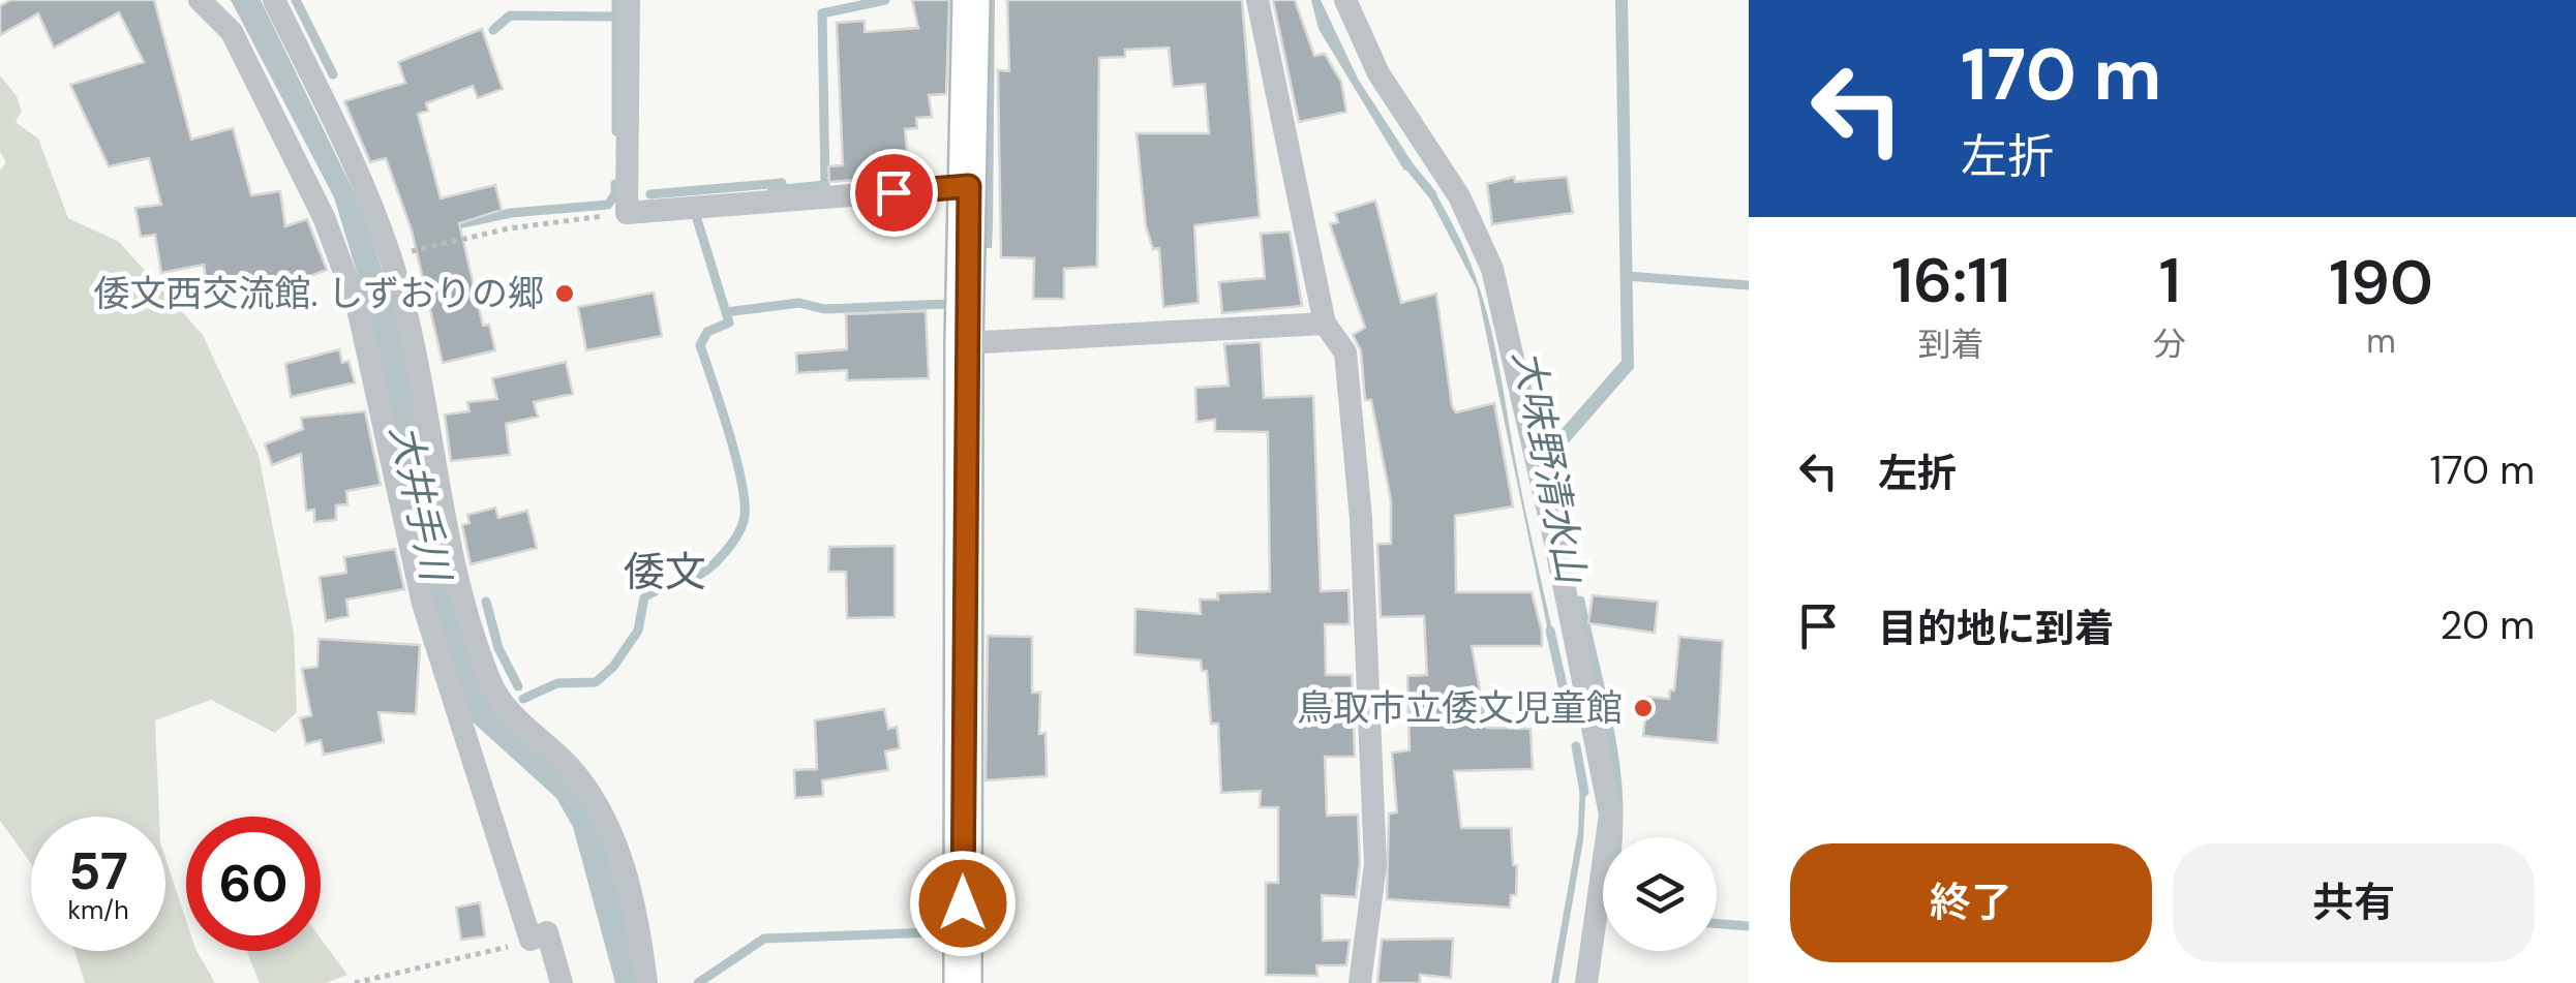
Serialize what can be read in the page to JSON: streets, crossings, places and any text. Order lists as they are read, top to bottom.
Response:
{
  "districts": ["倭文"],
  "water": ["大味野清水山", "大井手川"],
  "places": ["倭文西交流館. しずおりの郷", "鳥取市立倭文児童館"],
  "page": {
    "turn": ["170 m", "左折"],
    "eta": [
      "16:11",
      "到着",
      "1",
      "分",
      "190",
      "m"
    ],
    "list": [
      {
        "name": "左折",
        "value": "170 m"
      },
      {
        "name": "目的地に到着",
        "value": "20 m"
      }
    ],
    "speed": "57 km/h",
    "limit": "60",
    "buttons": ["終了", "共有"]
  }
}
